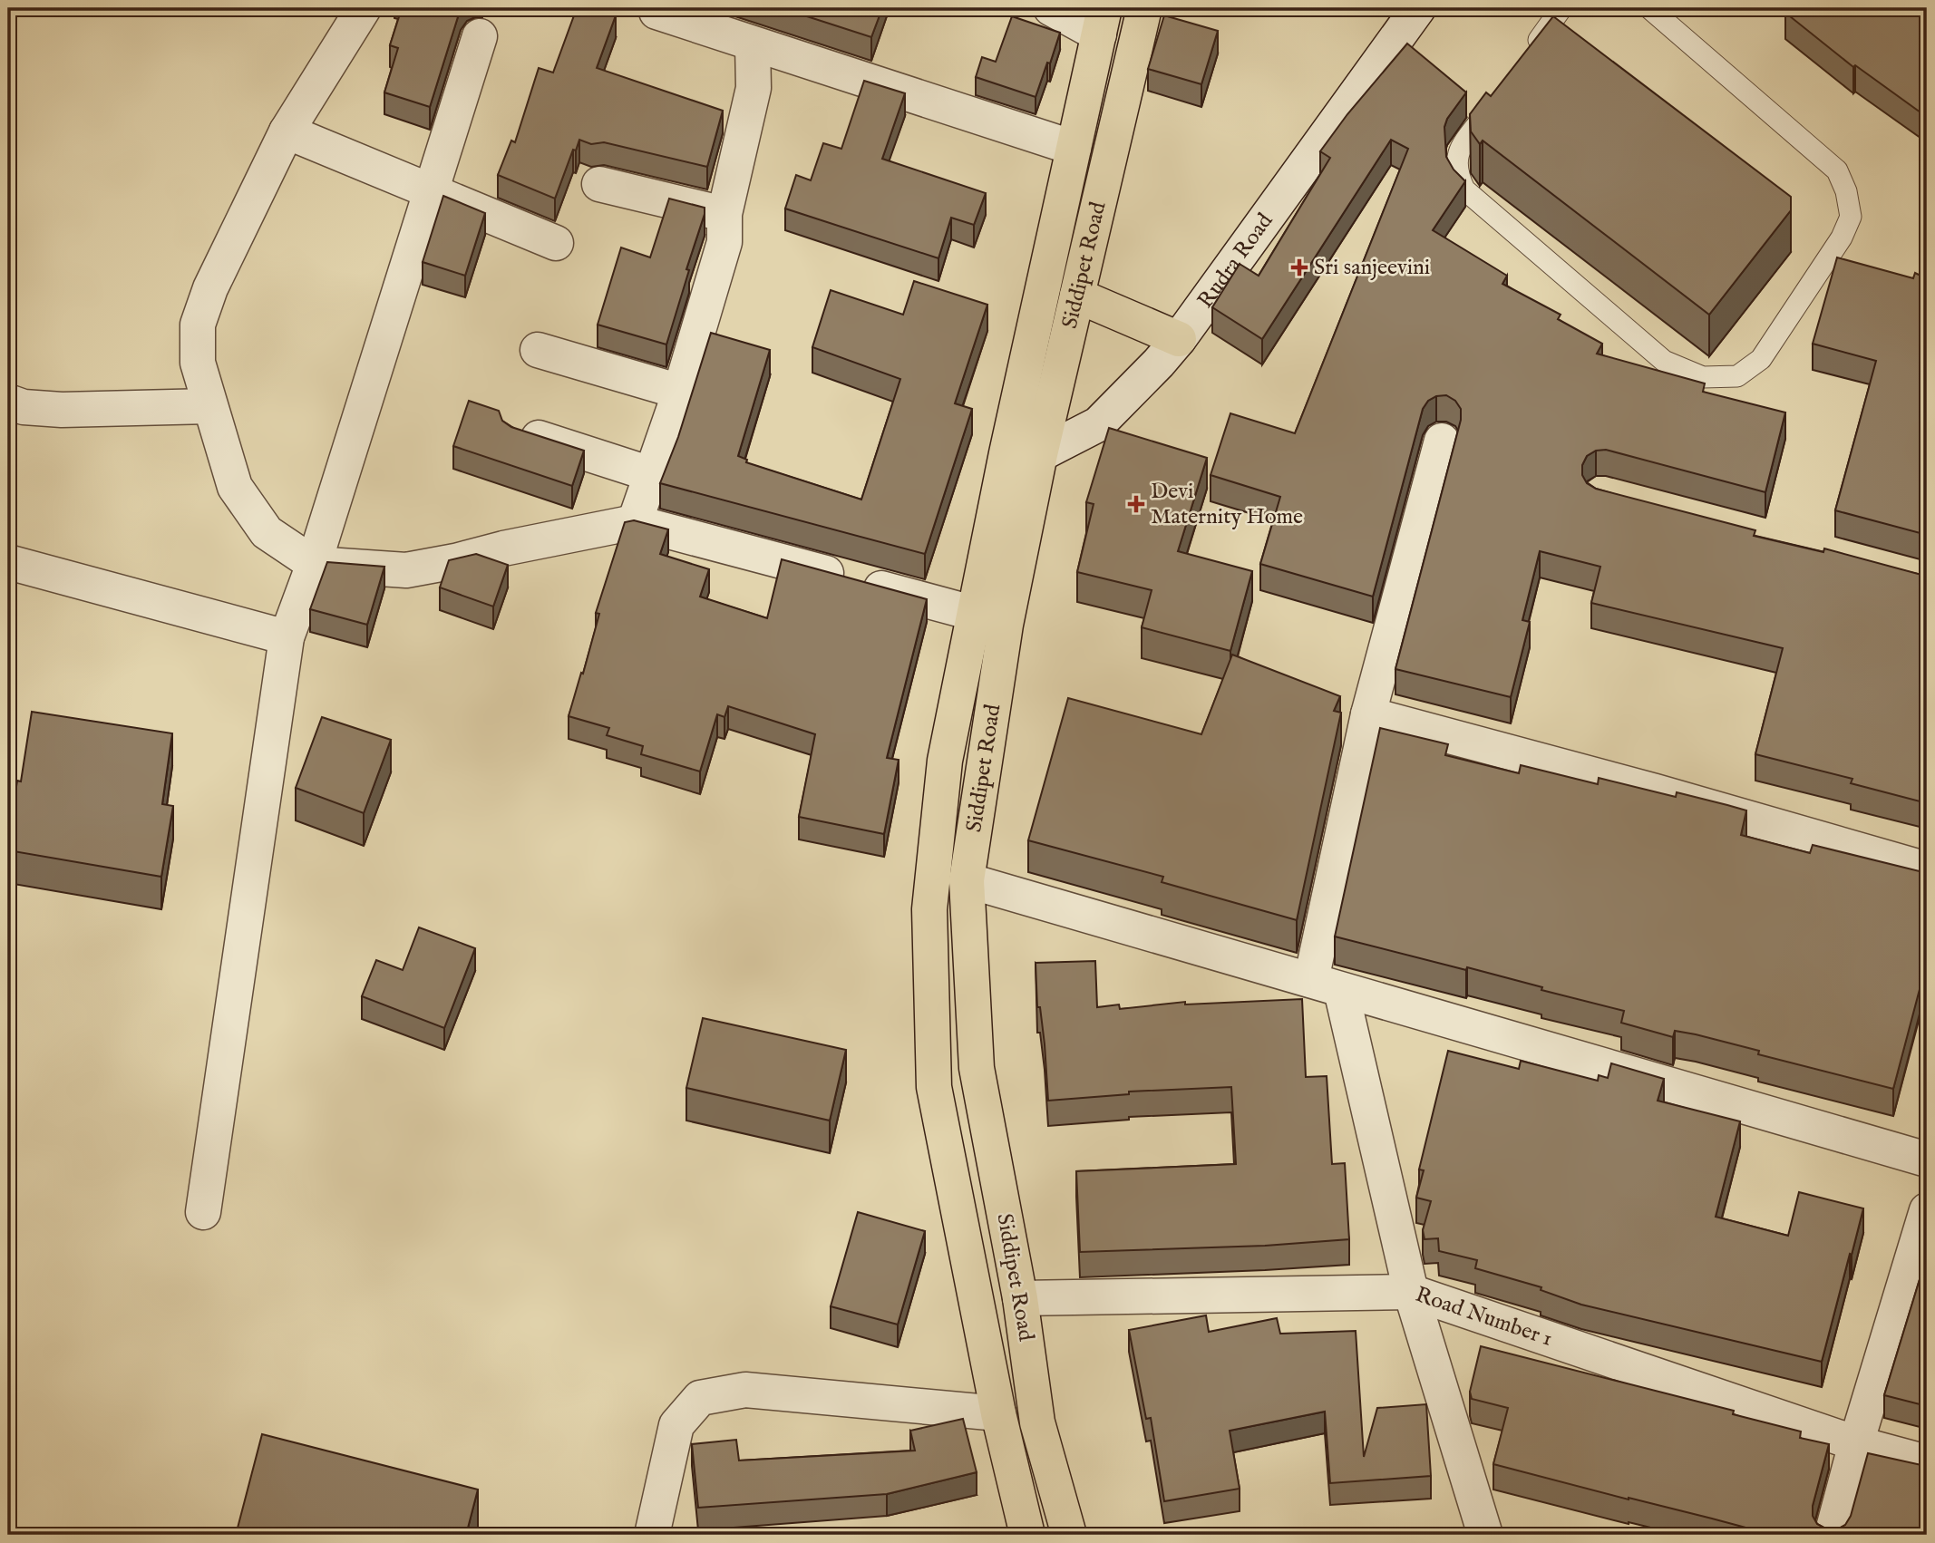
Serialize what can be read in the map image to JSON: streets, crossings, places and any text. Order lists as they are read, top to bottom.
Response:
{
  "streets": {
    "main road": ["Siddipet Road"],
    "street": ["Rudra Road", "Road Number 1"]
  },
  "crossings": [
    ["Rudra Road", "Siddipet Road"],
    ["Siddipet Road", "Road Number 1"]
  ],
  "places": {
    "health": ["Sri sanjeevini", "Devi Maternity Home"]
  }
}
